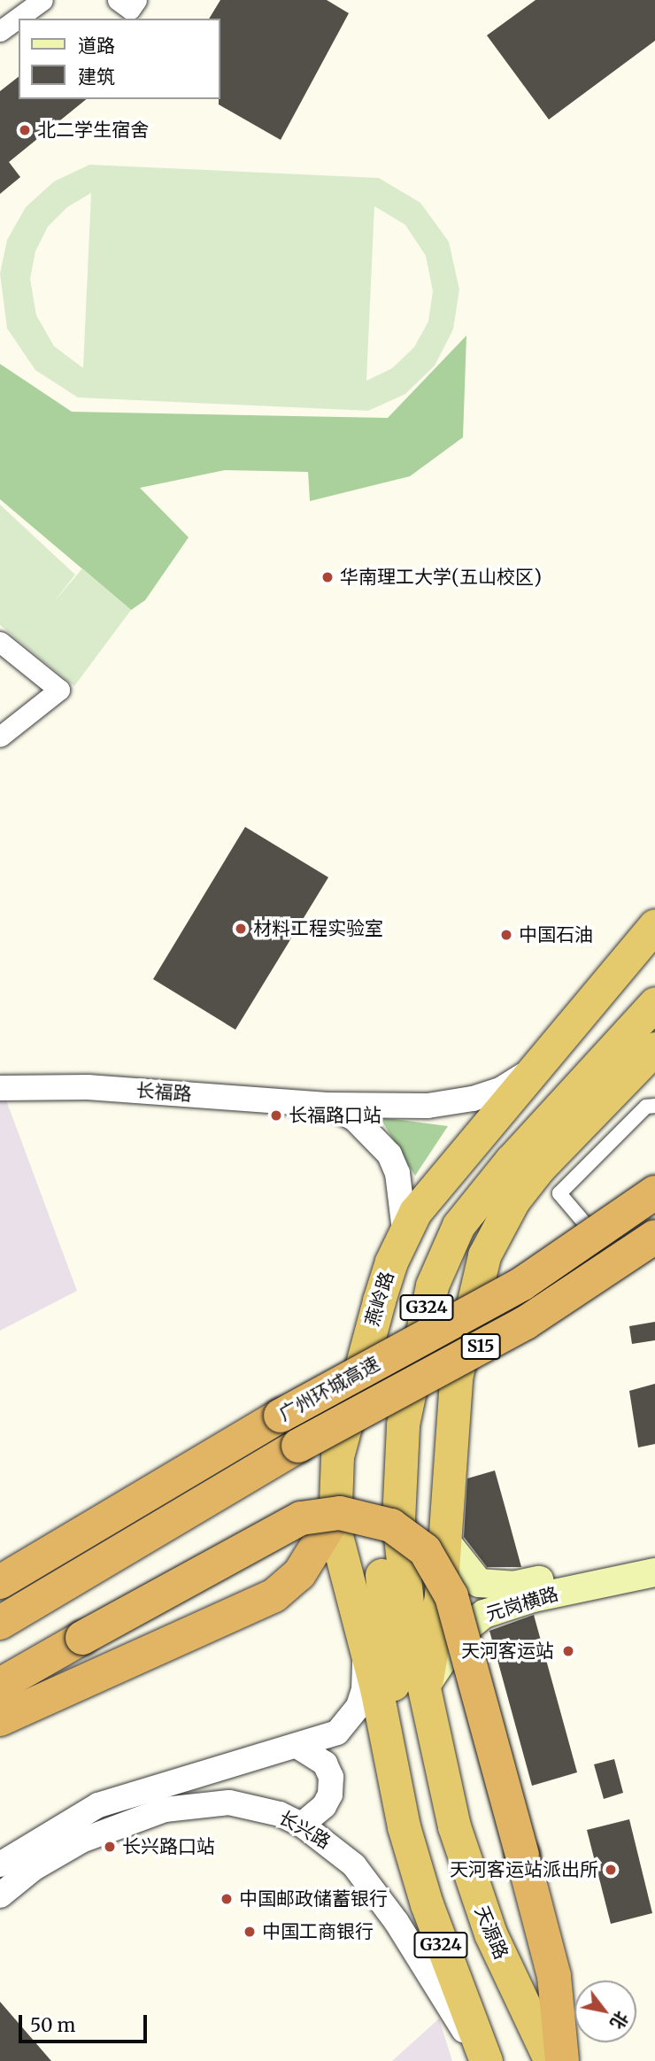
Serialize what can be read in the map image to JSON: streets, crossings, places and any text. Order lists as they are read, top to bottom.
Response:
{
  "streets": {
    "highway": [
      "燕岭路",
      "G324",
      "S15",
      "广州环城高速",
      "天源路"
    ],
    "main road": ["元岗横路"],
    "street": ["长福路", "长兴路"]
  },
  "crossings": [
    ["长福路", "燕岭路"],
    ["燕岭路", "G324"],
    ["G324", "元岗横路"],
    ["G324", "长兴路"],
    ["G324", "天源路"],
    ["元岗横路", "天源路"]
  ],
  "places": [
    "北二学生宿舍",
    "华南理工大学(五山校区)",
    "材料工程实验室",
    "中国石油",
    "长福路口站",
    "天河客运站",
    "长兴路口站",
    "天河客运站派出所",
    "中国邮政储蓄银行",
    "中国工商银行"
  ],
  "legend": ["道路", "建筑"],
  "scale_bar": "50 m",
  "north": "bottom right"
}
